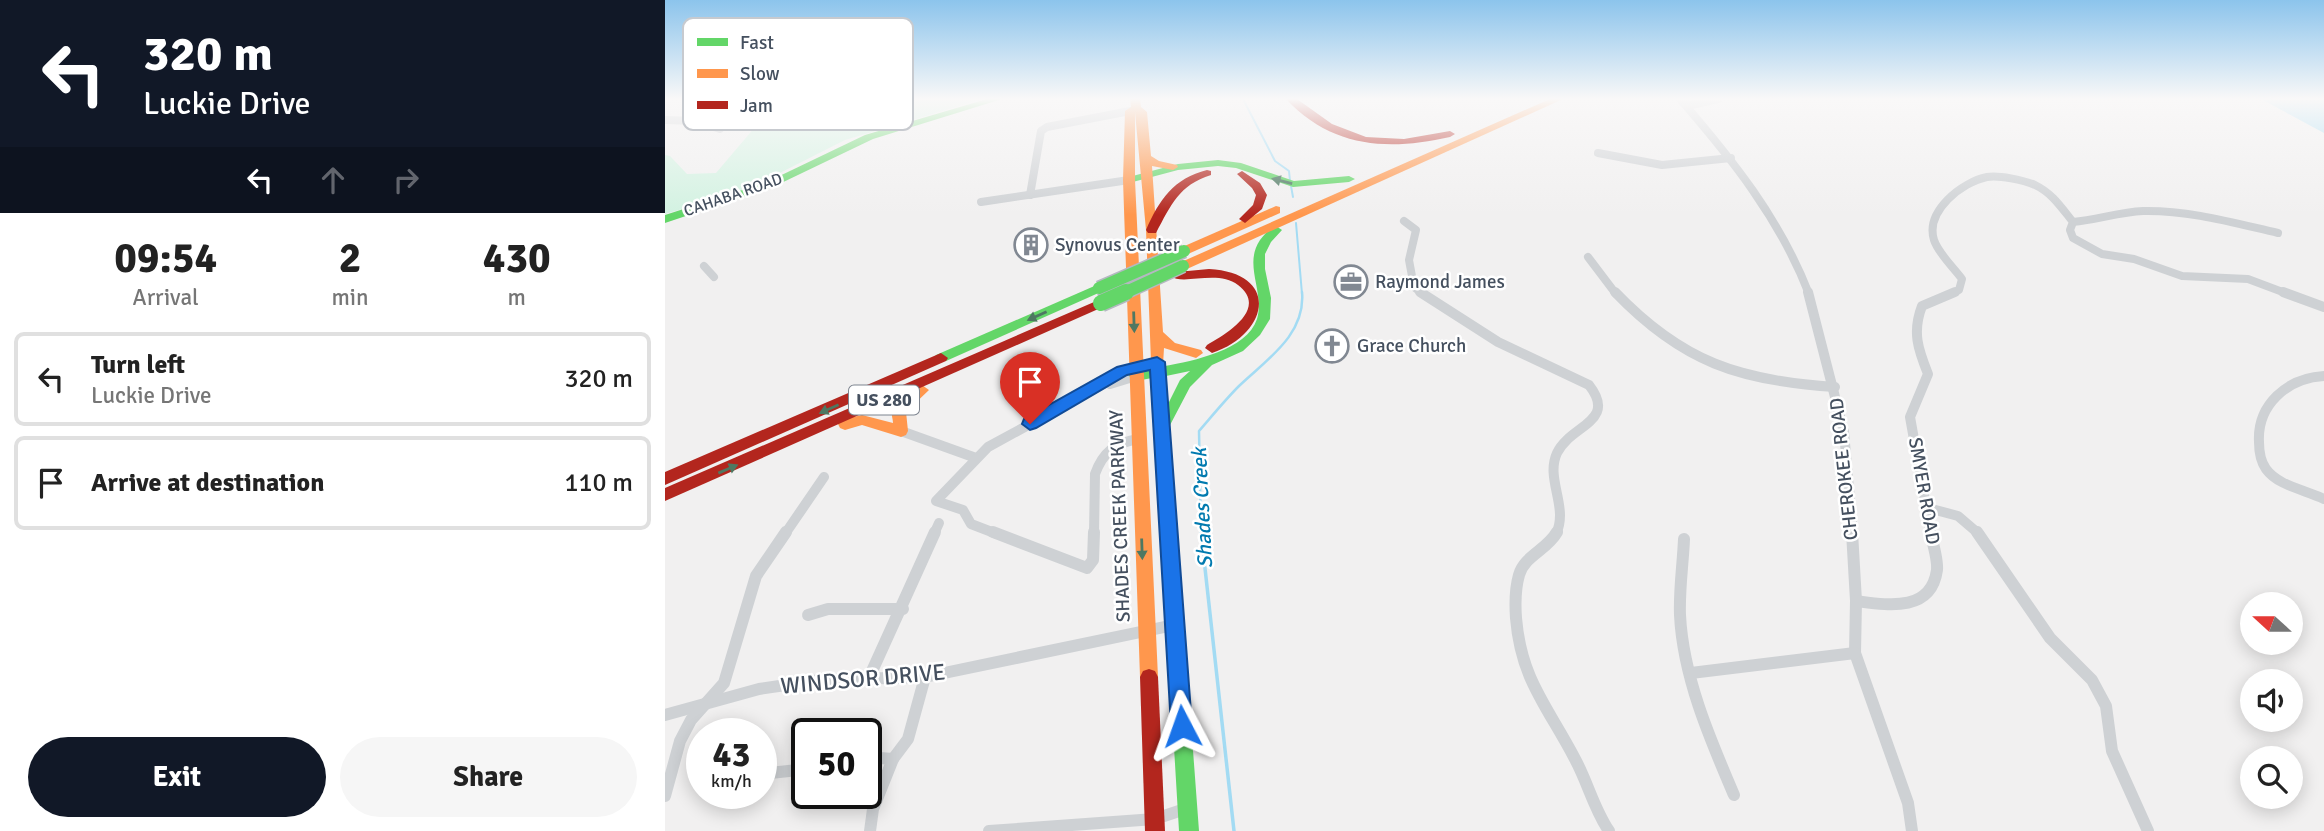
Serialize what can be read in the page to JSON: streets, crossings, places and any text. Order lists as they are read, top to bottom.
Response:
{
  "streets": {
    "main road": ["CAHABA ROAD", "US 280", "SHADES CREEK PARKWAY"],
    "street": ["CHEROKEE ROAD", "SMYER ROAD", "WINDSOR DRIVE"]
  },
  "crossings": [
    ["CHEROKEE ROAD", "SMYER ROAD"],
    ["SHADES CREEK PARKWAY", "WINDSOR DRIVE"]
  ],
  "water": ["Shades Creek"],
  "places": {
    "building": ["Synovus Center"],
    "office": ["Raymond James"],
    "church": ["Grace Church"]
  },
  "legend": ["Fast", "Slow", "Jam"],
  "north": "left",
  "page": {
    "turn": ["320 m", "Luckie Drive"],
    "eta": [
      "09:54",
      "Arrival",
      "2",
      "min",
      "430",
      "m"
    ],
    "list": [
      {
        "name": "Turn left",
        "note": "Luckie Drive",
        "value": "320 m"
      },
      {
        "name": "Arrive at destination",
        "value": "110 m"
      }
    ],
    "speed": "43 km/h",
    "limit": "50",
    "buttons": ["Exit", "Share"]
  }
}
